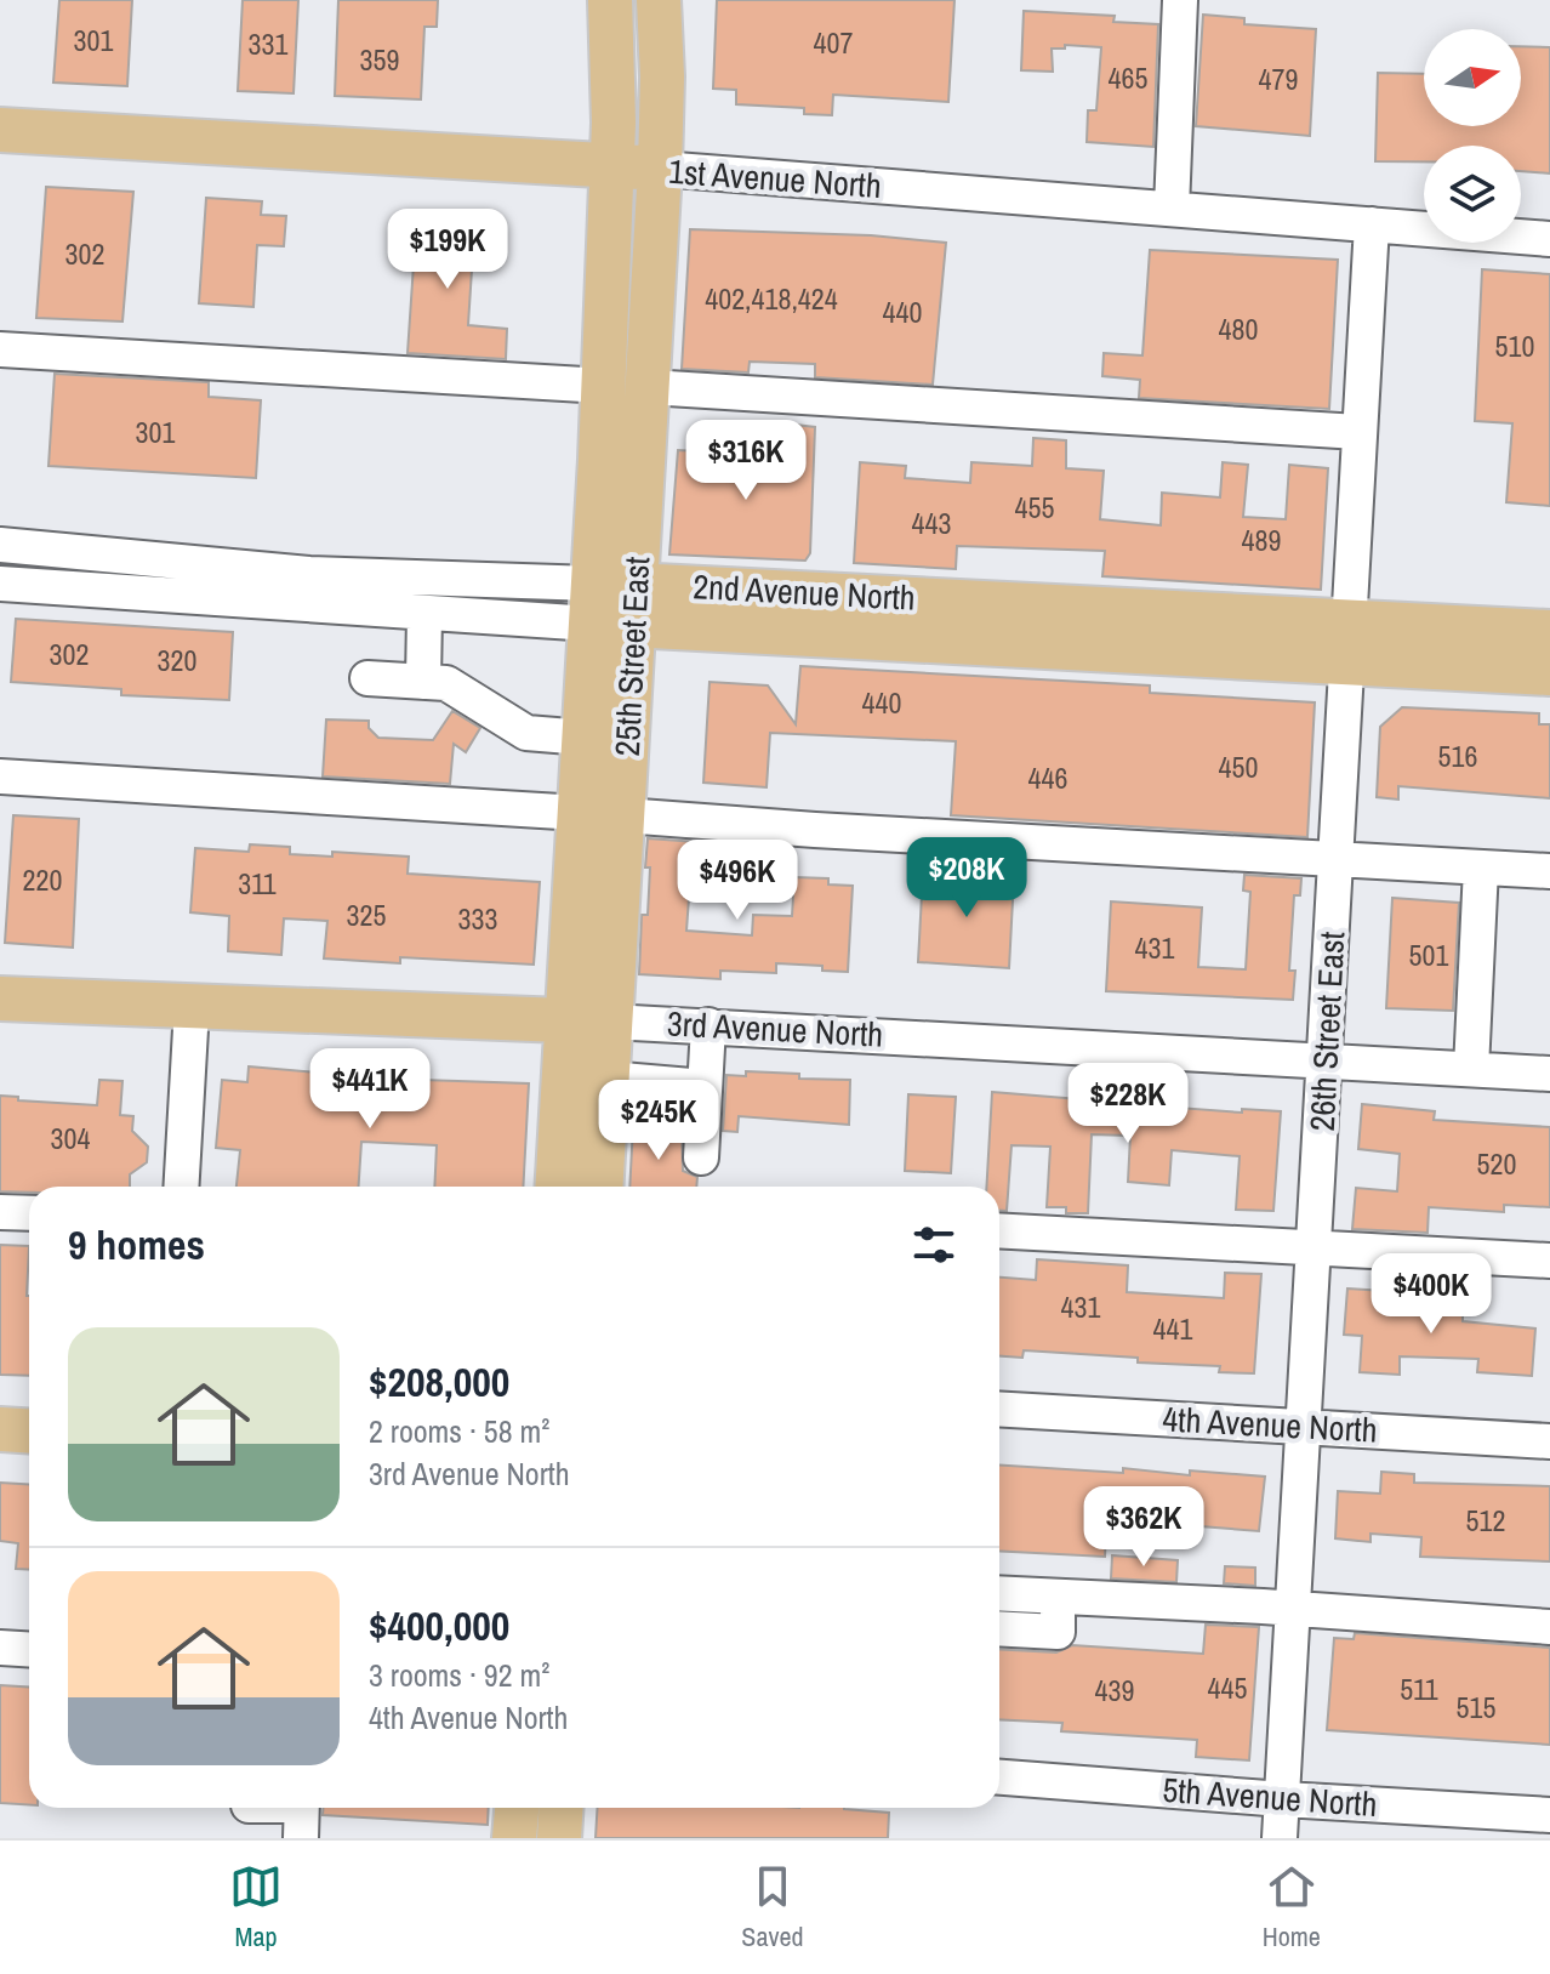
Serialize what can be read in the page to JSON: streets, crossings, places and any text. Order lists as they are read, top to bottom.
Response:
{
  "streets": {
    "main road": [
      "1st Avenue North",
      "2nd Avenue North",
      "25th Street East",
      "3rd Avenue North"
    ],
    "street": ["26th Street East", "4th Avenue North", "5th Avenue North"]
  },
  "crossings": [
    ["1st Avenue North", "25th Street East"],
    ["1st Avenue North", "26th Street East"],
    ["2nd Avenue North", "25th Street East"],
    ["2nd Avenue North", "26th Street East"],
    ["25th Street East", "3rd Avenue North"],
    ["3rd Avenue North", "26th Street East"],
    ["26th Street East", "4th Avenue North"],
    ["26th Street East", "5th Avenue North"]
  ],
  "house_numbers": [
    "301",
    "407",
    "331",
    "359",
    "465",
    "479",
    "302",
    "402,418,424",
    "440",
    "480",
    "510",
    "301",
    "455",
    "443",
    "489",
    "302",
    "320",
    "440",
    "516",
    "450",
    "446",
    "220",
    "311",
    "325",
    "333",
    "431",
    "501",
    "304",
    "520",
    "431",
    "441",
    "512",
    "445",
    "511",
    "439",
    "515"
  ],
  "north": "right",
  "page": {
    "price": [
      "$199K",
      "$316K",
      "$208K",
      "$496K",
      "$441K",
      "$228K",
      "$245K",
      "$400K",
      "$362K"
    ],
    "heading": "9 homes",
    "list": [
      {
        "name": "$208,000",
        "note": "2 rooms · 58 m² · 3rd Avenue North"
      },
      {
        "name": "$400,000",
        "note": "3 rooms · 92 m² · 4th Avenue North"
      }
    ],
    "tabs": ["Map", "Saved", "Home"]
  }
}
